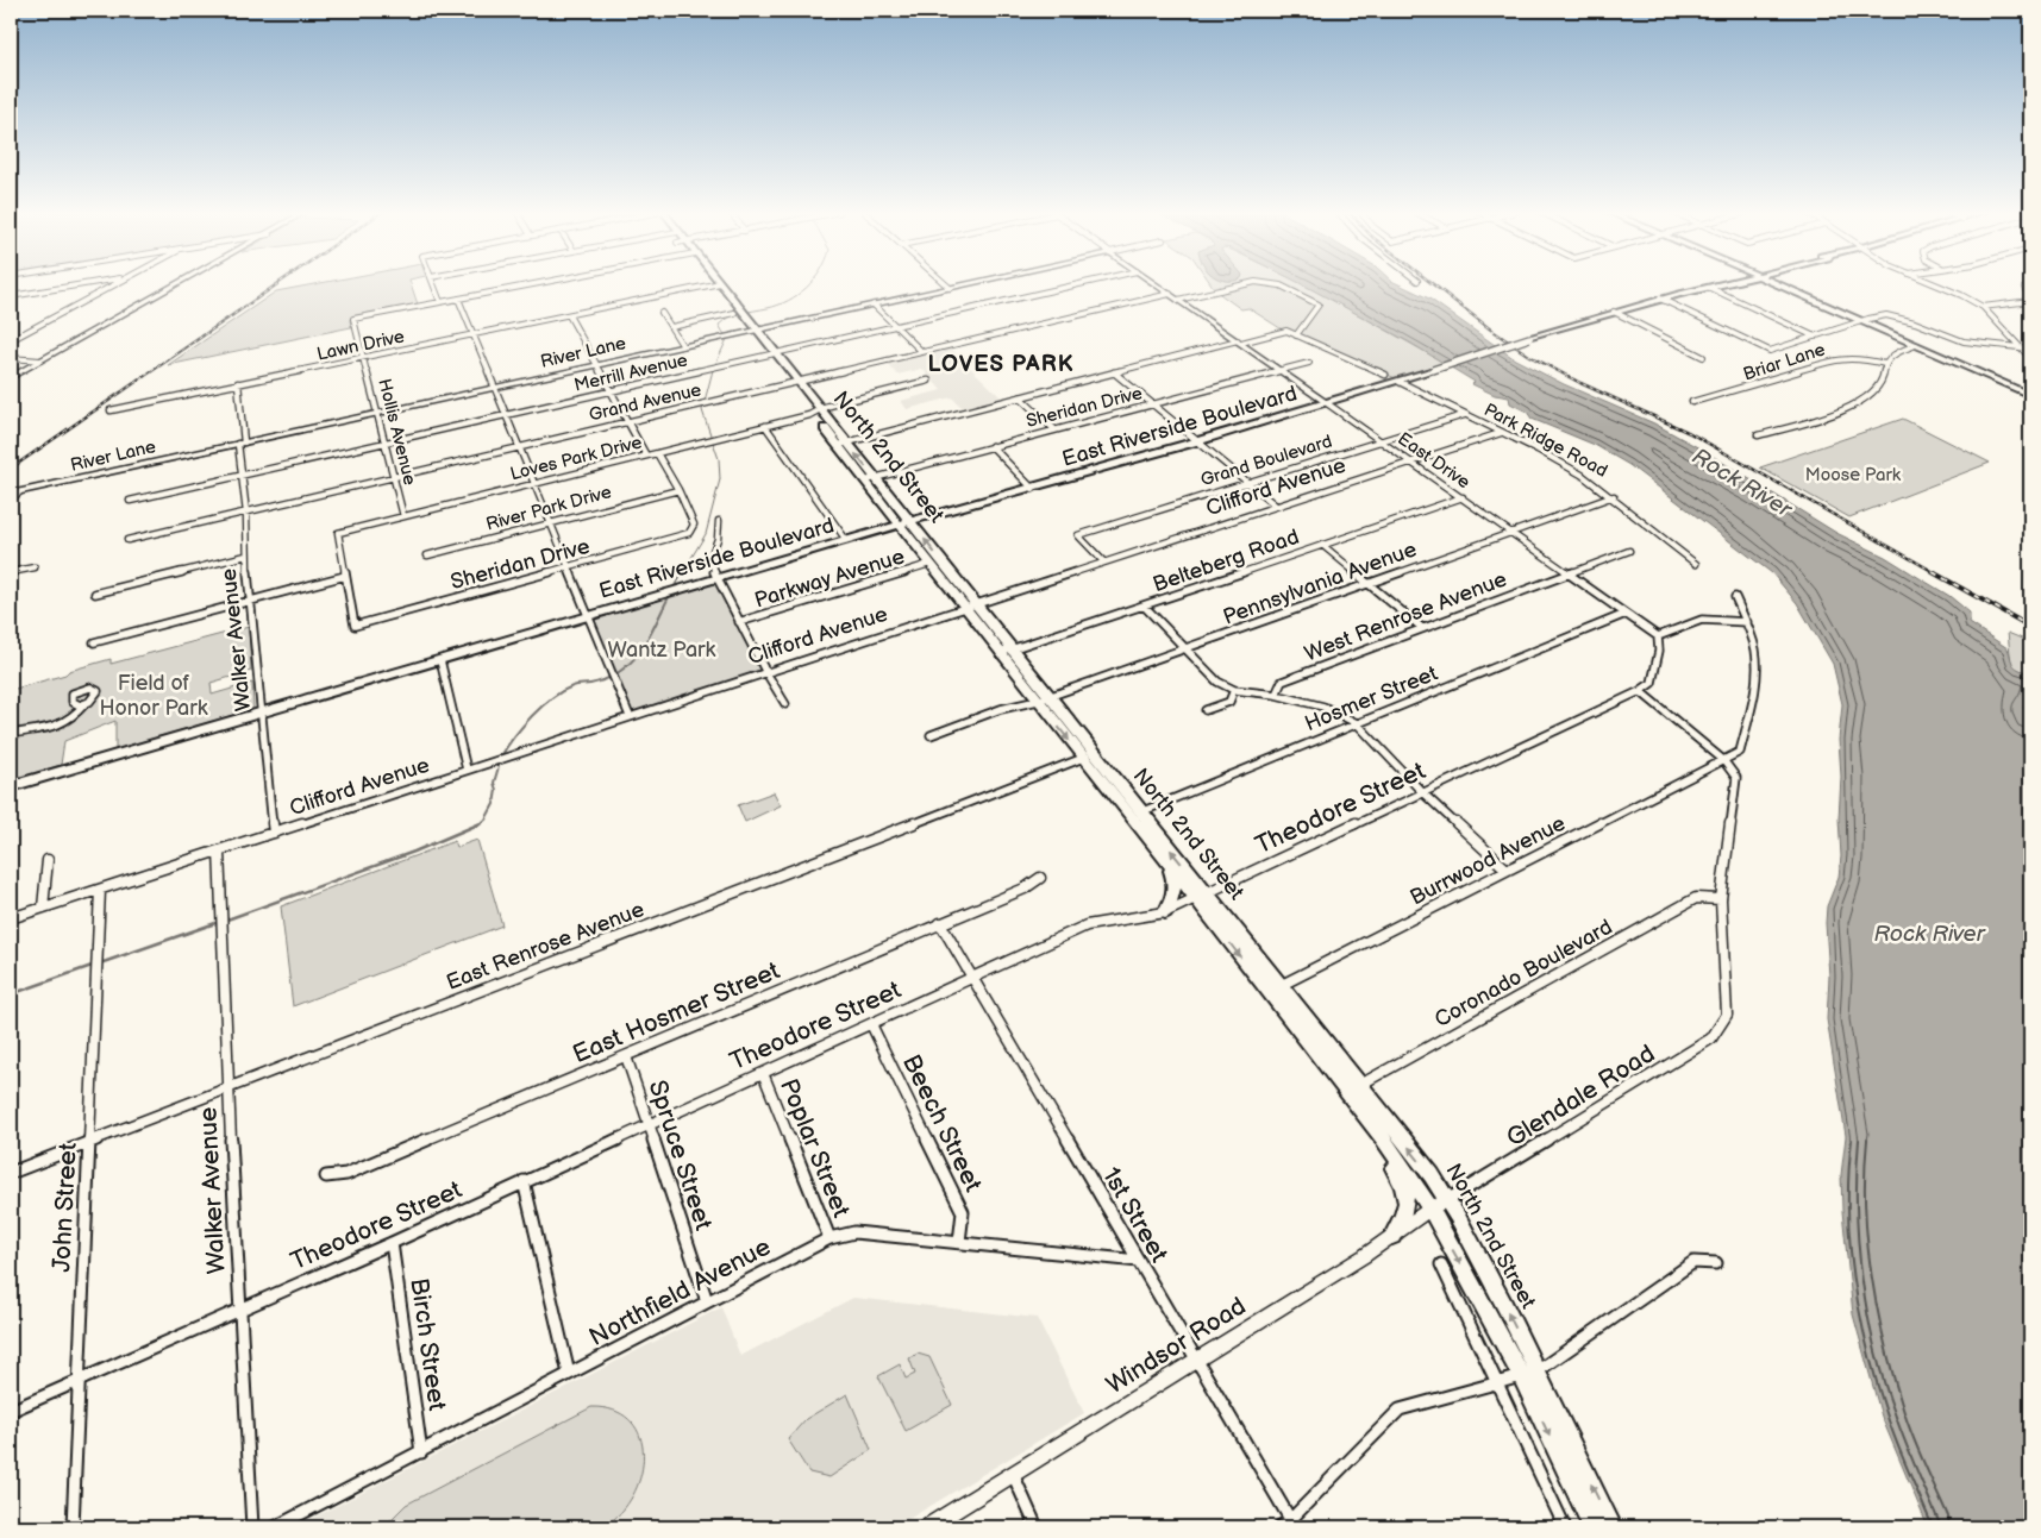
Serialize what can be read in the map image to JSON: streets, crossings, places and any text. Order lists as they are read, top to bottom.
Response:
{
  "streets": {
    "main road": ["East Riverside Boulevard", "North 2nd Street"],
    "street": [
      "Lawn Drive",
      "River Lane",
      "Briar Lane",
      "Merrill Avenue",
      "Grand Avenue",
      "Sheridan Drive",
      "Hollis Avenue",
      "Park Ridge Road",
      "Loves Park Drive",
      "Grand Boulevard",
      "East Drive",
      "Clifford Avenue",
      "River Park Drive",
      "Belteberg Road",
      "Parkway Avenue",
      "Pennsylvania Avenue",
      "West Renrose Avenue",
      "Walker Avenue",
      "Hosmer Street",
      "Theodore Street",
      "Burrwood Avenue",
      "East Renrose Avenue",
      "Coronado Boulevard",
      "East Hosmer Street",
      "Glendale Road",
      "Beech Street",
      "Poplar Street",
      "Spruce Street",
      "John Street",
      "1st Street",
      "Northfield Avenue",
      "Birch Street",
      "Windsor Road"
    ]
  },
  "crossings": [
    ["Lawn Drive", "Hollis Avenue"],
    ["Lawn Drive", "North 2nd Street"],
    ["Lawn Drive", "Walker Avenue"],
    ["River Lane", "Hollis Avenue"],
    ["River Lane", "North 2nd Street"],
    ["River Lane", "Walker Avenue"],
    ["Merrill Avenue", "Hollis Avenue"],
    ["Merrill Avenue", "North 2nd Street"],
    ["Merrill Avenue", "Walker Avenue"],
    ["Grand Avenue", "Hollis Avenue"],
    ["Grand Avenue", "North 2nd Street"],
    ["Grand Avenue", "East Drive"],
    ["Grand Avenue", "Walker Avenue"],
    ["Sheridan Drive", "North 2nd Street"],
    ["Sheridan Drive", "Loves Park Drive"],
    ["Sheridan Drive", "East Drive"],
    ["Sheridan Drive", "River Park Drive"],
    ["East Riverside Boulevard", "Park Ridge Road"],
    ["East Riverside Boulevard", "North 2nd Street"],
    ["East Riverside Boulevard", "East Drive"],
    ["East Riverside Boulevard", "Walker Avenue"],
    ["Hollis Avenue", "Loves Park Drive"],
    ["Park Ridge Road", "Grand Boulevard"],
    ["Park Ridge Road", "Clifford Avenue"],
    ["Park Ridge Road", "Pennsylvania Avenue"],
    ["North 2nd Street", "Loves Park Drive"],
    ["North 2nd Street", "Clifford Avenue"],
    ["North 2nd Street", "Belteberg Road"],
    ["North 2nd Street", "Parkway Avenue"],
    ["North 2nd Street", "Pennsylvania Avenue"],
    ["North 2nd Street", "Hosmer Street"],
    ["North 2nd Street", "Theodore Street"],
    ["North 2nd Street", "Burrwood Avenue"],
    ["North 2nd Street", "East Renrose Avenue"],
    ["North 2nd Street", "Coronado Boulevard"],
    ["North 2nd Street", "Glendale Road"],
    ["North 2nd Street", "Windsor Road"],
    ["Grand Boulevard", "East Drive"],
    ["Grand Boulevard", "Clifford Avenue"],
    ["East Drive", "Clifford Avenue"],
    ["East Drive", "Belteberg Road"],
    ["East Drive", "Pennsylvania Avenue"],
    ["East Drive", "West Renrose Avenue"],
    ["East Drive", "Hosmer Street"],
    ["Clifford Avenue", "Walker Avenue"],
    ["Clifford Avenue", "John Street"],
    ["Walker Avenue", "Theodore Street"],
    ["Walker Avenue", "East Renrose Avenue"],
    ["Theodore Street", "Beech Street"],
    ["Theodore Street", "Poplar Street"],
    ["Theodore Street", "Spruce Street"],
    ["Theodore Street", "John Street"],
    ["Theodore Street", "1st Street"],
    ["Theodore Street", "Birch Street"],
    ["East Renrose Avenue", "John Street"],
    ["Coronado Boulevard", "Glendale Road"],
    ["East Hosmer Street", "Spruce Street"],
    ["East Hosmer Street", "1st Street"],
    ["Glendale Road", "Windsor Road"],
    ["Beech Street", "Northfield Avenue"],
    ["Poplar Street", "Northfield Avenue"],
    ["Spruce Street", "Northfield Avenue"],
    ["1st Street", "Northfield Avenue"],
    ["1st Street", "Windsor Road"],
    ["Northfield Avenue", "Birch Street"]
  ],
  "districts": ["LOVES PARK"],
  "water": ["Rock River"],
  "parks": ["Moose Park", "Wantz Park", "Field of Honor Park"]
}
